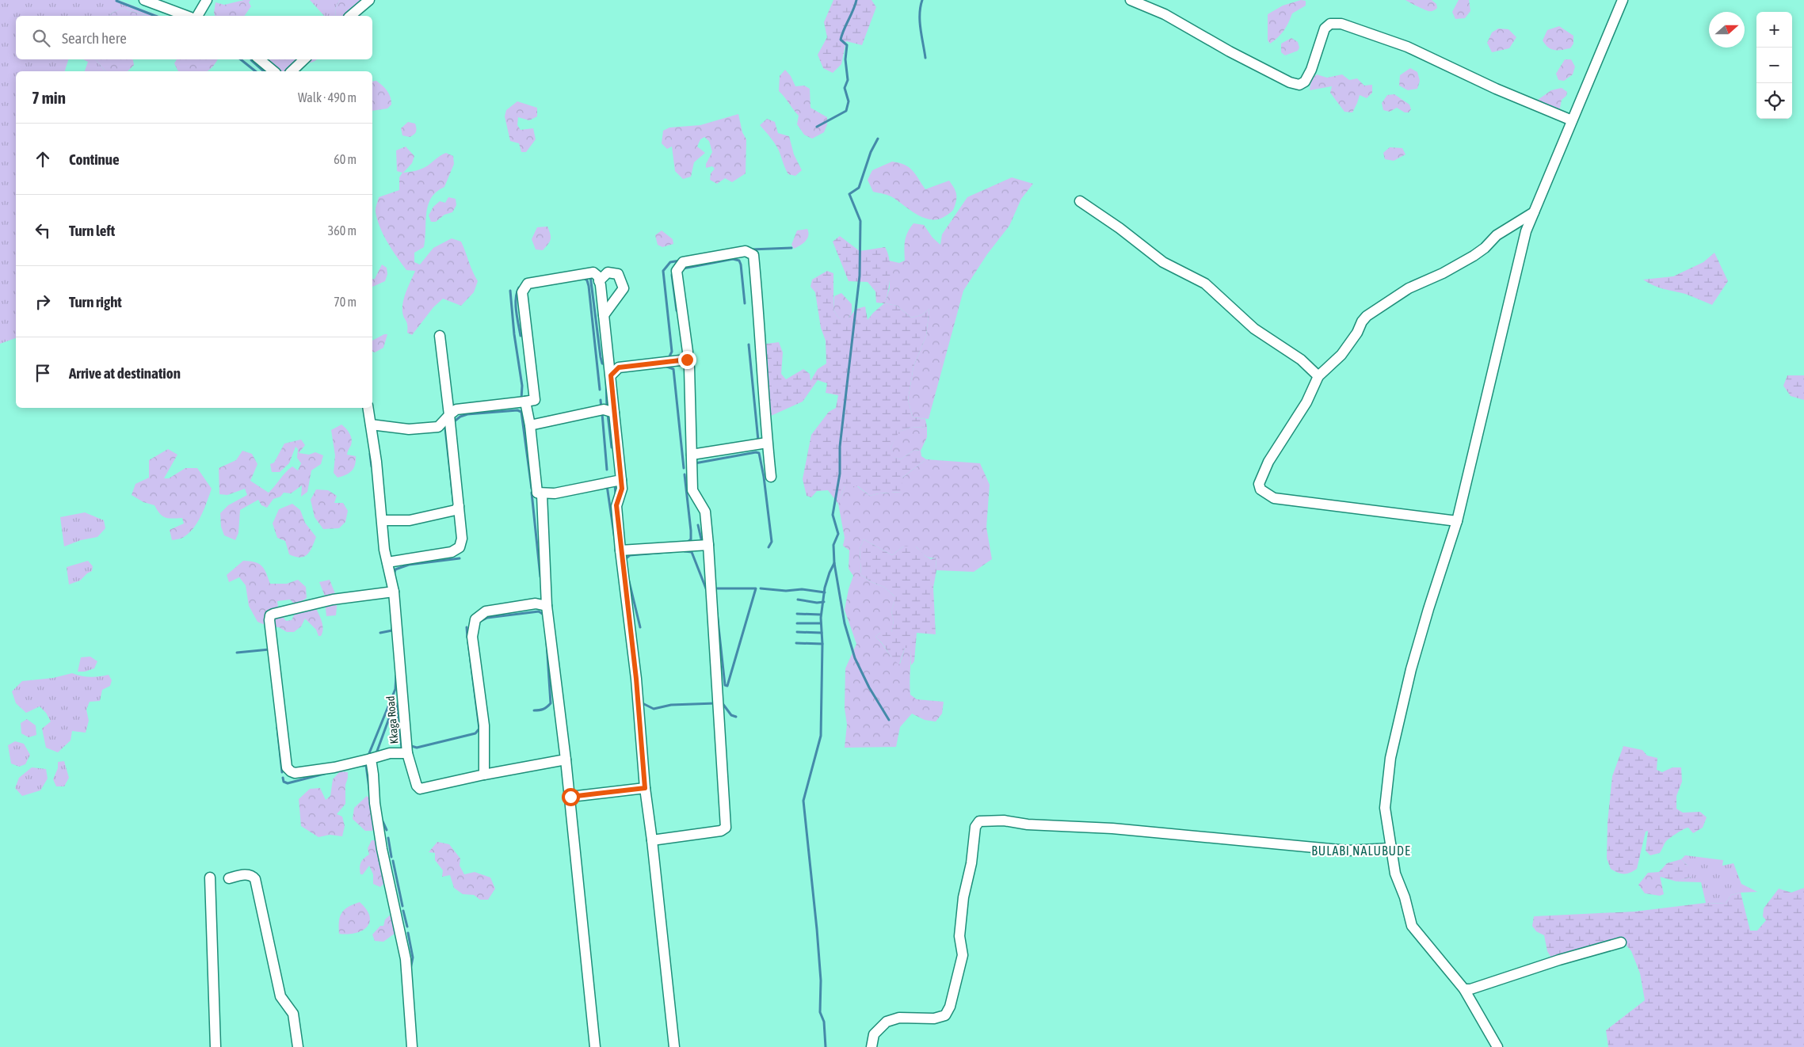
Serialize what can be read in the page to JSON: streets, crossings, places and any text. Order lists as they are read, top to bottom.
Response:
{
  "streets": {
    "street": ["Kkaga Road"]
  },
  "districts": ["BULABI NALUBUDE"],
  "north": "right",
  "page": {
    "map_buttons": ["+", "−"],
    "search": "Search here",
    "heading": ["7 min", "Walk · 490 m"],
    "list": [
      ["Continue", "60 m"],
      ["Turn left", "360 m"],
      ["Turn right", "70 m"],
      "Arrive at destination"
    ]
  }
}
